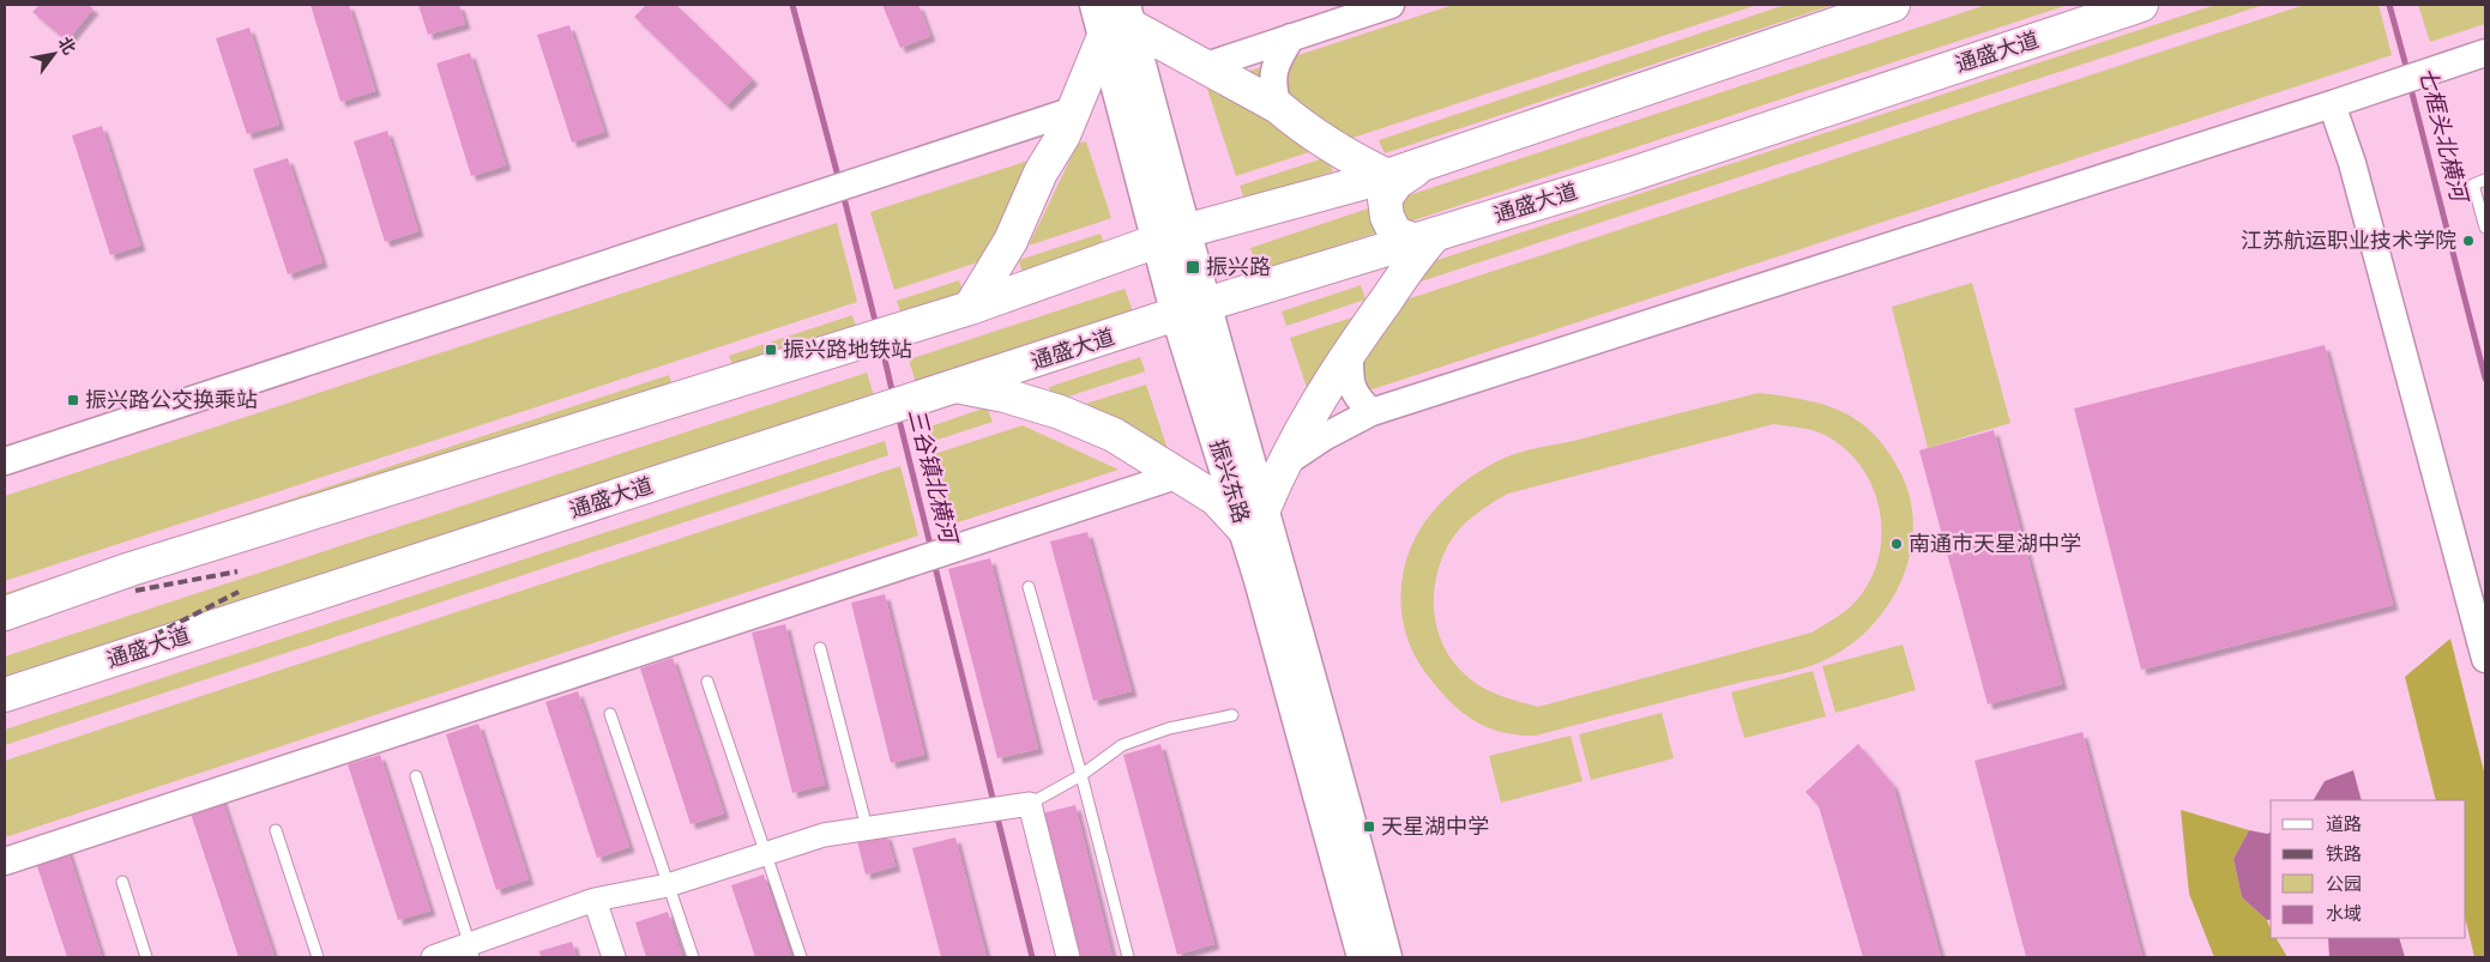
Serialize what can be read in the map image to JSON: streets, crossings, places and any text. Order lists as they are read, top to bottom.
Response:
{
  "streets": {
    "main road": ["通盛大道", "振兴东路"]
  },
  "crossings": [
    ["通盛大道", "振兴东路"]
  ],
  "water": ["七框头北横河", "三谷镇北横河"],
  "places": {
    "other": ["江苏航运职业技术学院", "南通市天星湖中学"],
    "transit": [
      "振兴路",
      "振兴路地铁站",
      "振兴路公交换乘站",
      "天星湖中学"
    ]
  },
  "legend": [
    "道路",
    "铁路",
    "公园",
    "水域"
  ],
  "north": "top right"
}
